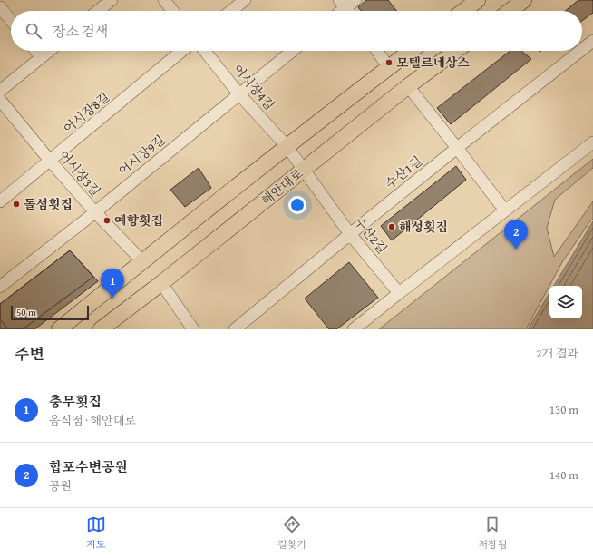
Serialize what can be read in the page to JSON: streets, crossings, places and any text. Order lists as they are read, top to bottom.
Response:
{
  "streets": {
    "main road": ["해안대로"],
    "street": [
      "어시장4길",
      "어시장8길",
      "어시장9길",
      "수산1길",
      "어시장3길",
      "수산2길"
    ]
  },
  "crossings": [
    ["어시장4길", "어시장9길"],
    ["어시장4길", "수산2길"],
    ["어시장8길", "어시장3길"],
    ["어시장9길", "어시장3길"],
    ["수산1길", "수산2길"],
    ["해안대로", "수산2길"]
  ],
  "places": [
    "모텔르네상스",
    "돌섬횟집",
    "예향횟집",
    "해성횟집"
  ],
  "scale_bar": "50 m",
  "page": {
    "search": "장소 검색",
    "pins": ["2", "1"],
    "scale": "50 m",
    "heading": ["주변", "2개 결과"],
    "list": [
      {
        "mark": "1",
        "name": "충무횟집",
        "note": "음식점 · 해안대로",
        "value": "130 m"
      },
      {
        "mark": "2",
        "name": "합포수변공원",
        "note": "공원",
        "value": "140 m"
      }
    ],
    "nav": ["지도", "길찾기", "저장됨"]
  }
}
